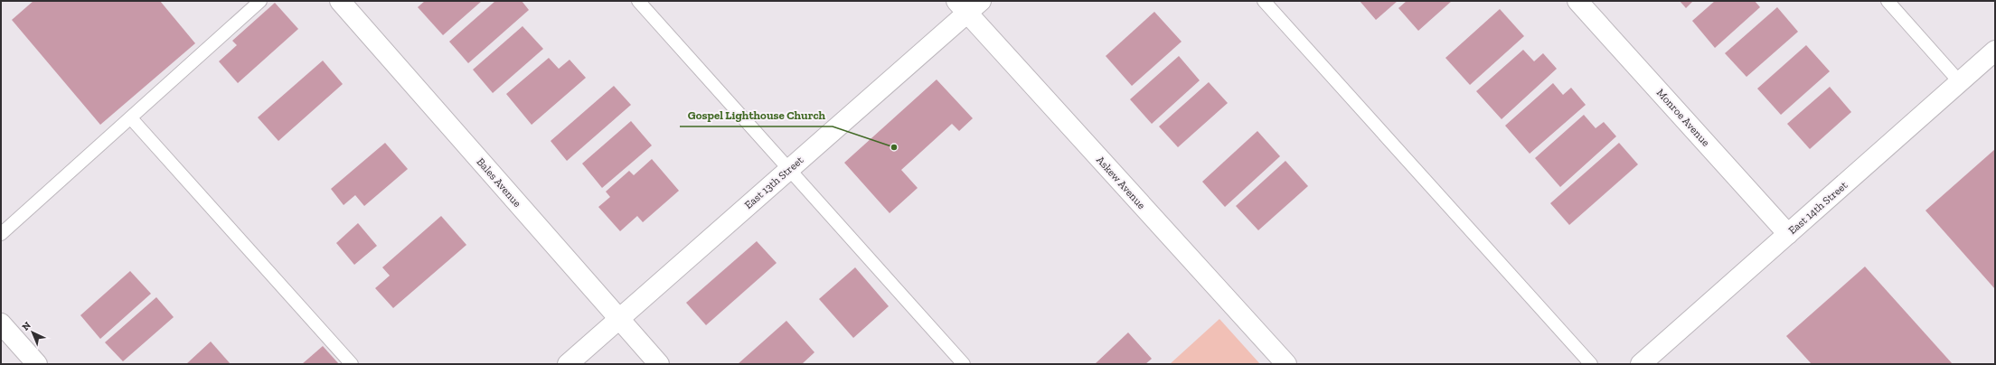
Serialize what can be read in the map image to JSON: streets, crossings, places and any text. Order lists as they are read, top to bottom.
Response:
{
  "streets": {
    "street": [
      "Monroe Avenue",
      "Bales Avenue",
      "East 13th Street",
      "Askew Avenue",
      "East 14th Street"
    ]
  },
  "crossings": [
    ["Monroe Avenue", "East 14th Street"],
    ["Bales Avenue", "East 13th Street"],
    ["East 13th Street", "Askew Avenue"]
  ],
  "places": ["Gospel Lighthouse Church"],
  "north": "top left"
}
